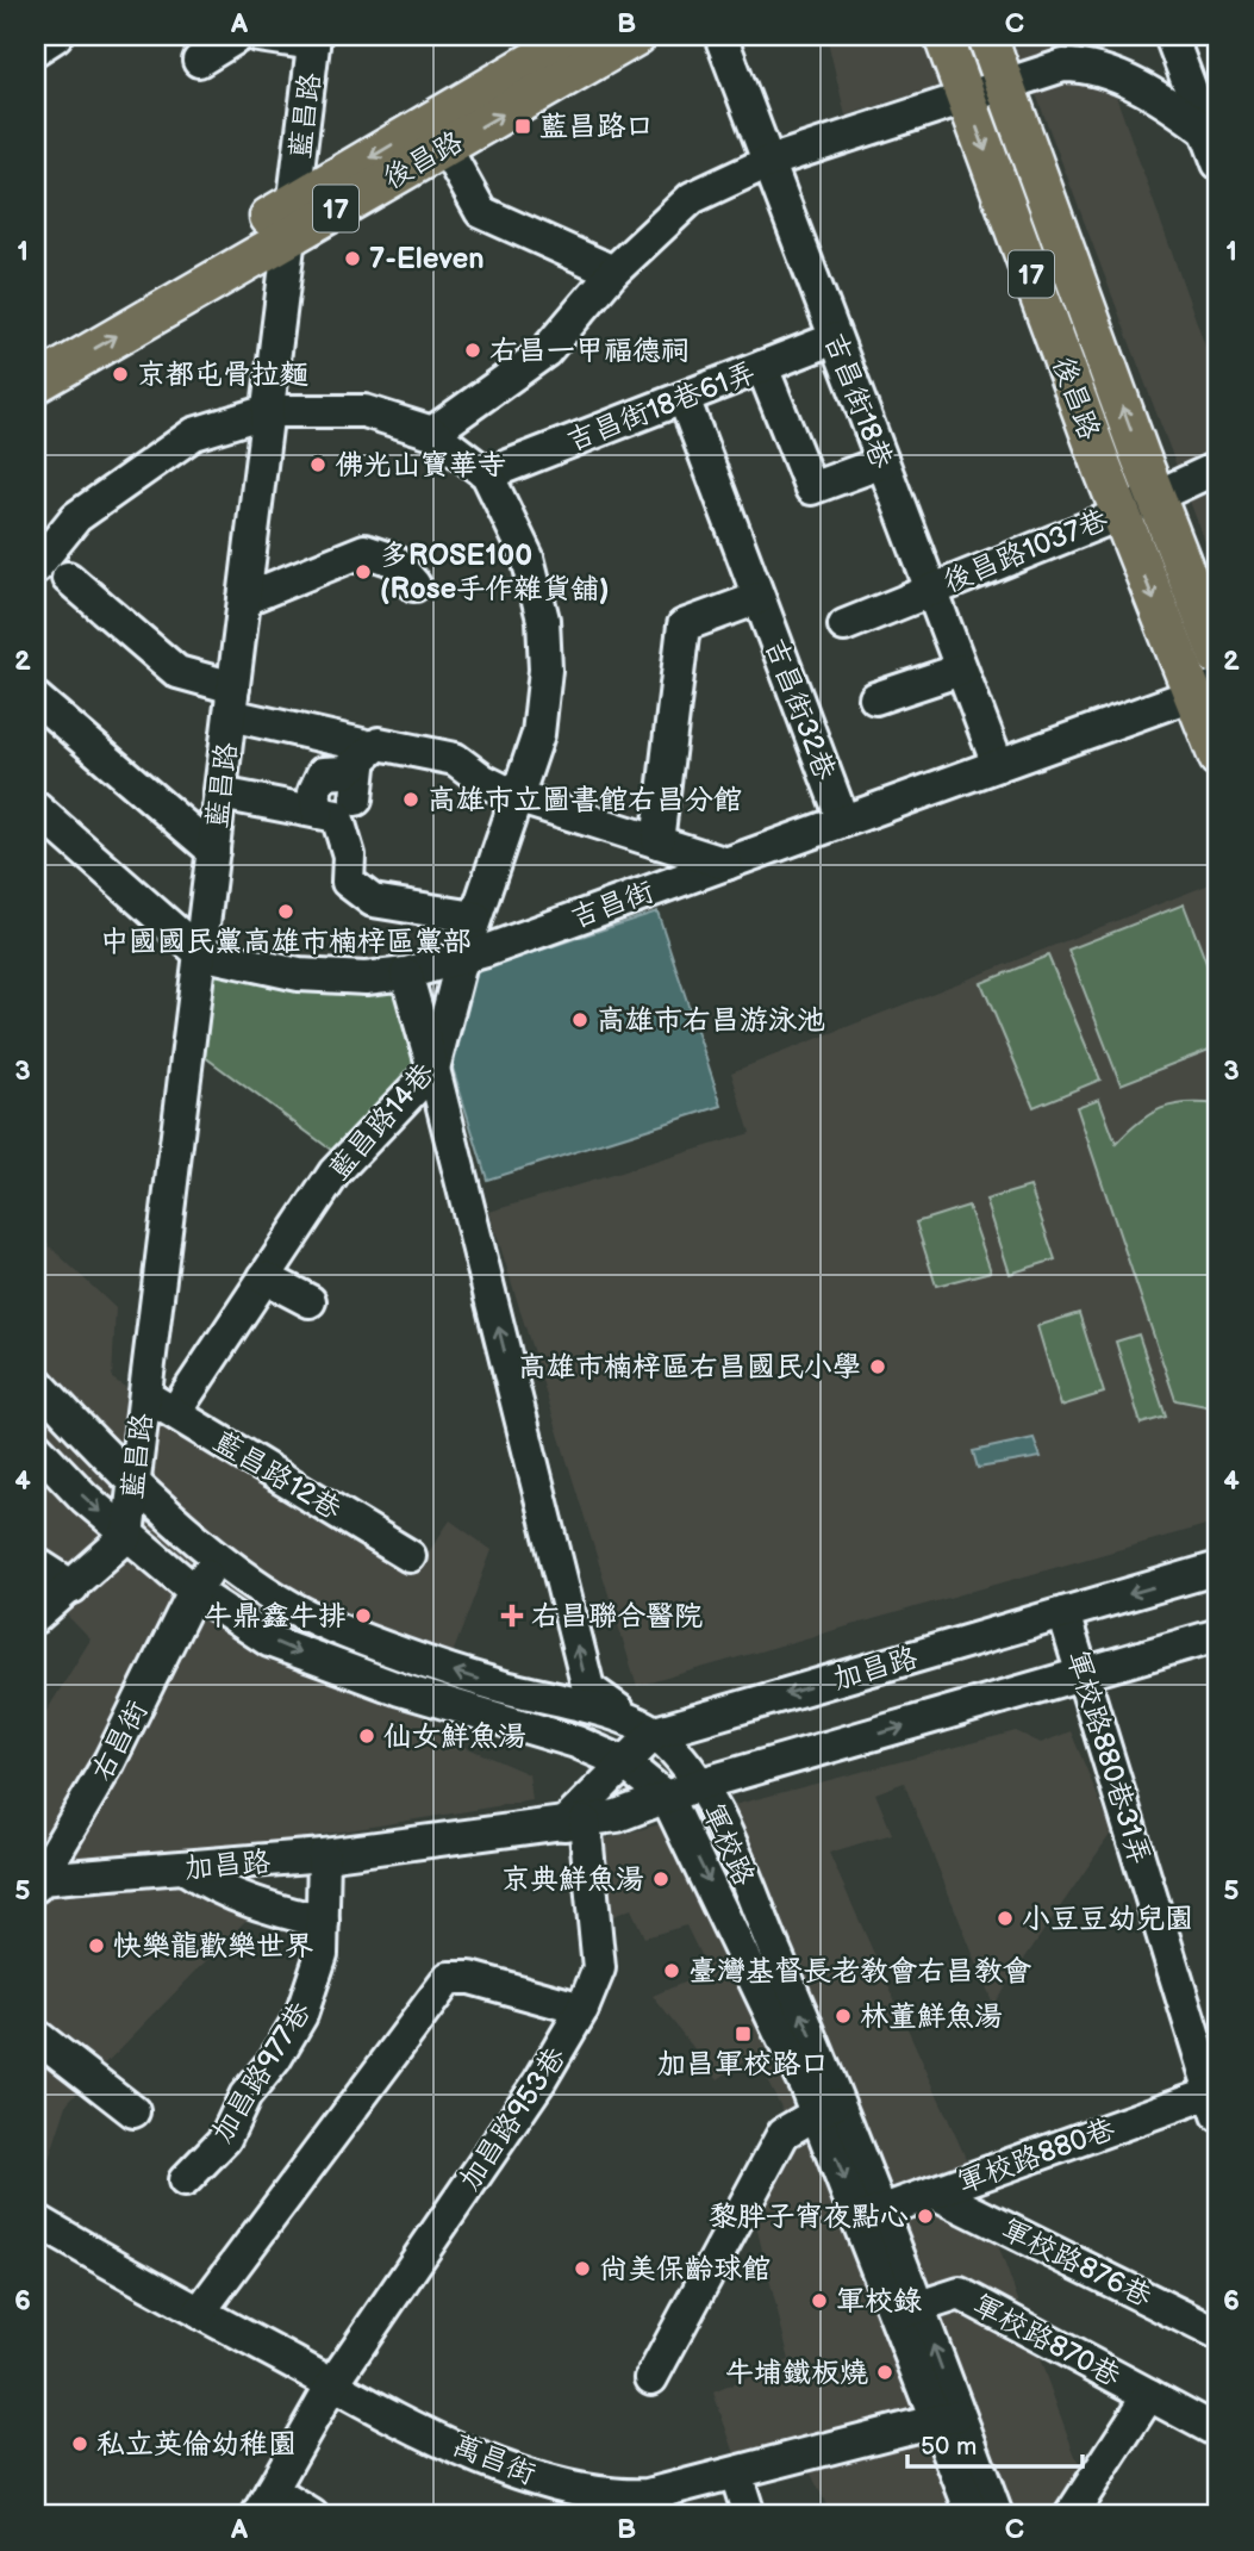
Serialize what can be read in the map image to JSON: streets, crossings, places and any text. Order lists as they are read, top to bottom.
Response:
{
  "streets": {
    "main road": ["後昌路", "17"],
    "street": [
      "藍昌路",
      "吉昌街18巷",
      "吉昌街18巷61弄",
      "後昌路1037巷",
      "吉昌街32巷",
      "吉昌街",
      "藍昌路14巷",
      "藍昌路12巷",
      "加昌路",
      "右昌街",
      "軍校路880巷31弄",
      "軍校路",
      "加昌路977巷",
      "加昌路953巷",
      "軍校路880巷",
      "軍校路876巷",
      "軍校路870巷",
      "萬昌街"
    ]
  },
  "crossings": [
    ["藍昌路", "後昌路"],
    ["藍昌路", "吉昌街"],
    ["藍昌路", "藍昌路14巷"],
    ["藍昌路", "藍昌路12巷"],
    ["藍昌路", "軍校路"],
    ["後昌路", "後昌路1037巷"],
    ["後昌路", "吉昌街"],
    ["吉昌街18巷", "吉昌街18巷61弄"],
    ["吉昌街18巷", "後昌路1037巷"],
    ["吉昌街18巷", "吉昌街"],
    ["吉昌街18巷61弄", "吉昌街32巷"],
    ["吉昌街18巷61弄", "藍昌路14巷"],
    ["吉昌街32巷", "吉昌街"],
    ["吉昌街", "藍昌路14巷"],
    ["藍昌路14巷", "藍昌路12巷"],
    ["加昌路", "右昌街"],
    ["加昌路", "軍校路880巷31弄"],
    ["加昌路", "軍校路"],
    ["加昌路", "加昌路977巷"],
    ["加昌路", "加昌路953巷"],
    ["右昌街", "軍校路"],
    ["軍校路880巷31弄", "軍校路880巷"],
    ["軍校路", "軍校路880巷"],
    ["軍校路", "軍校路870巷"],
    ["軍校路", "萬昌街"],
    ["加昌路953巷", "萬昌街"],
    ["軍校路880巷", "軍校路876巷"]
  ],
  "places": {
    "transit": ["藍昌路口", "加昌軍校路口"],
    "other": [
      "7-Eleven",
      "右昌一甲福德祠",
      "京都屯骨拉麵",
      "佛光山寶華寺",
      "多ROSE100 (Rose手作雜貨舖)",
      "高雄市立圖書館右昌分館",
      "中國國民黨高雄市楠梓區黨部",
      "高雄市右昌游泳池",
      "高雄市楠梓區右昌國民小學",
      "牛鼎鑫牛排",
      "仙女鮮魚湯",
      "京典鮮魚湯",
      "小豆豆幼兒園",
      "快樂龍歡樂世界",
      "臺灣基督長老教會右昌教會",
      "林董鮮魚湯",
      "黎胖子宵夜點心",
      "尚美保齡球館",
      "軍校錄",
      "牛埔鐵板燒",
      "私立英倫幼稚園"
    ],
    "health": ["右昌聯合醫院"]
  },
  "scale_bar": "50 m",
  "grid": {
    "columns": ["A", "B", "C"],
    "rows": [
      "1",
      "2",
      "3",
      "4",
      "5",
      "6"
    ]
  }
}
